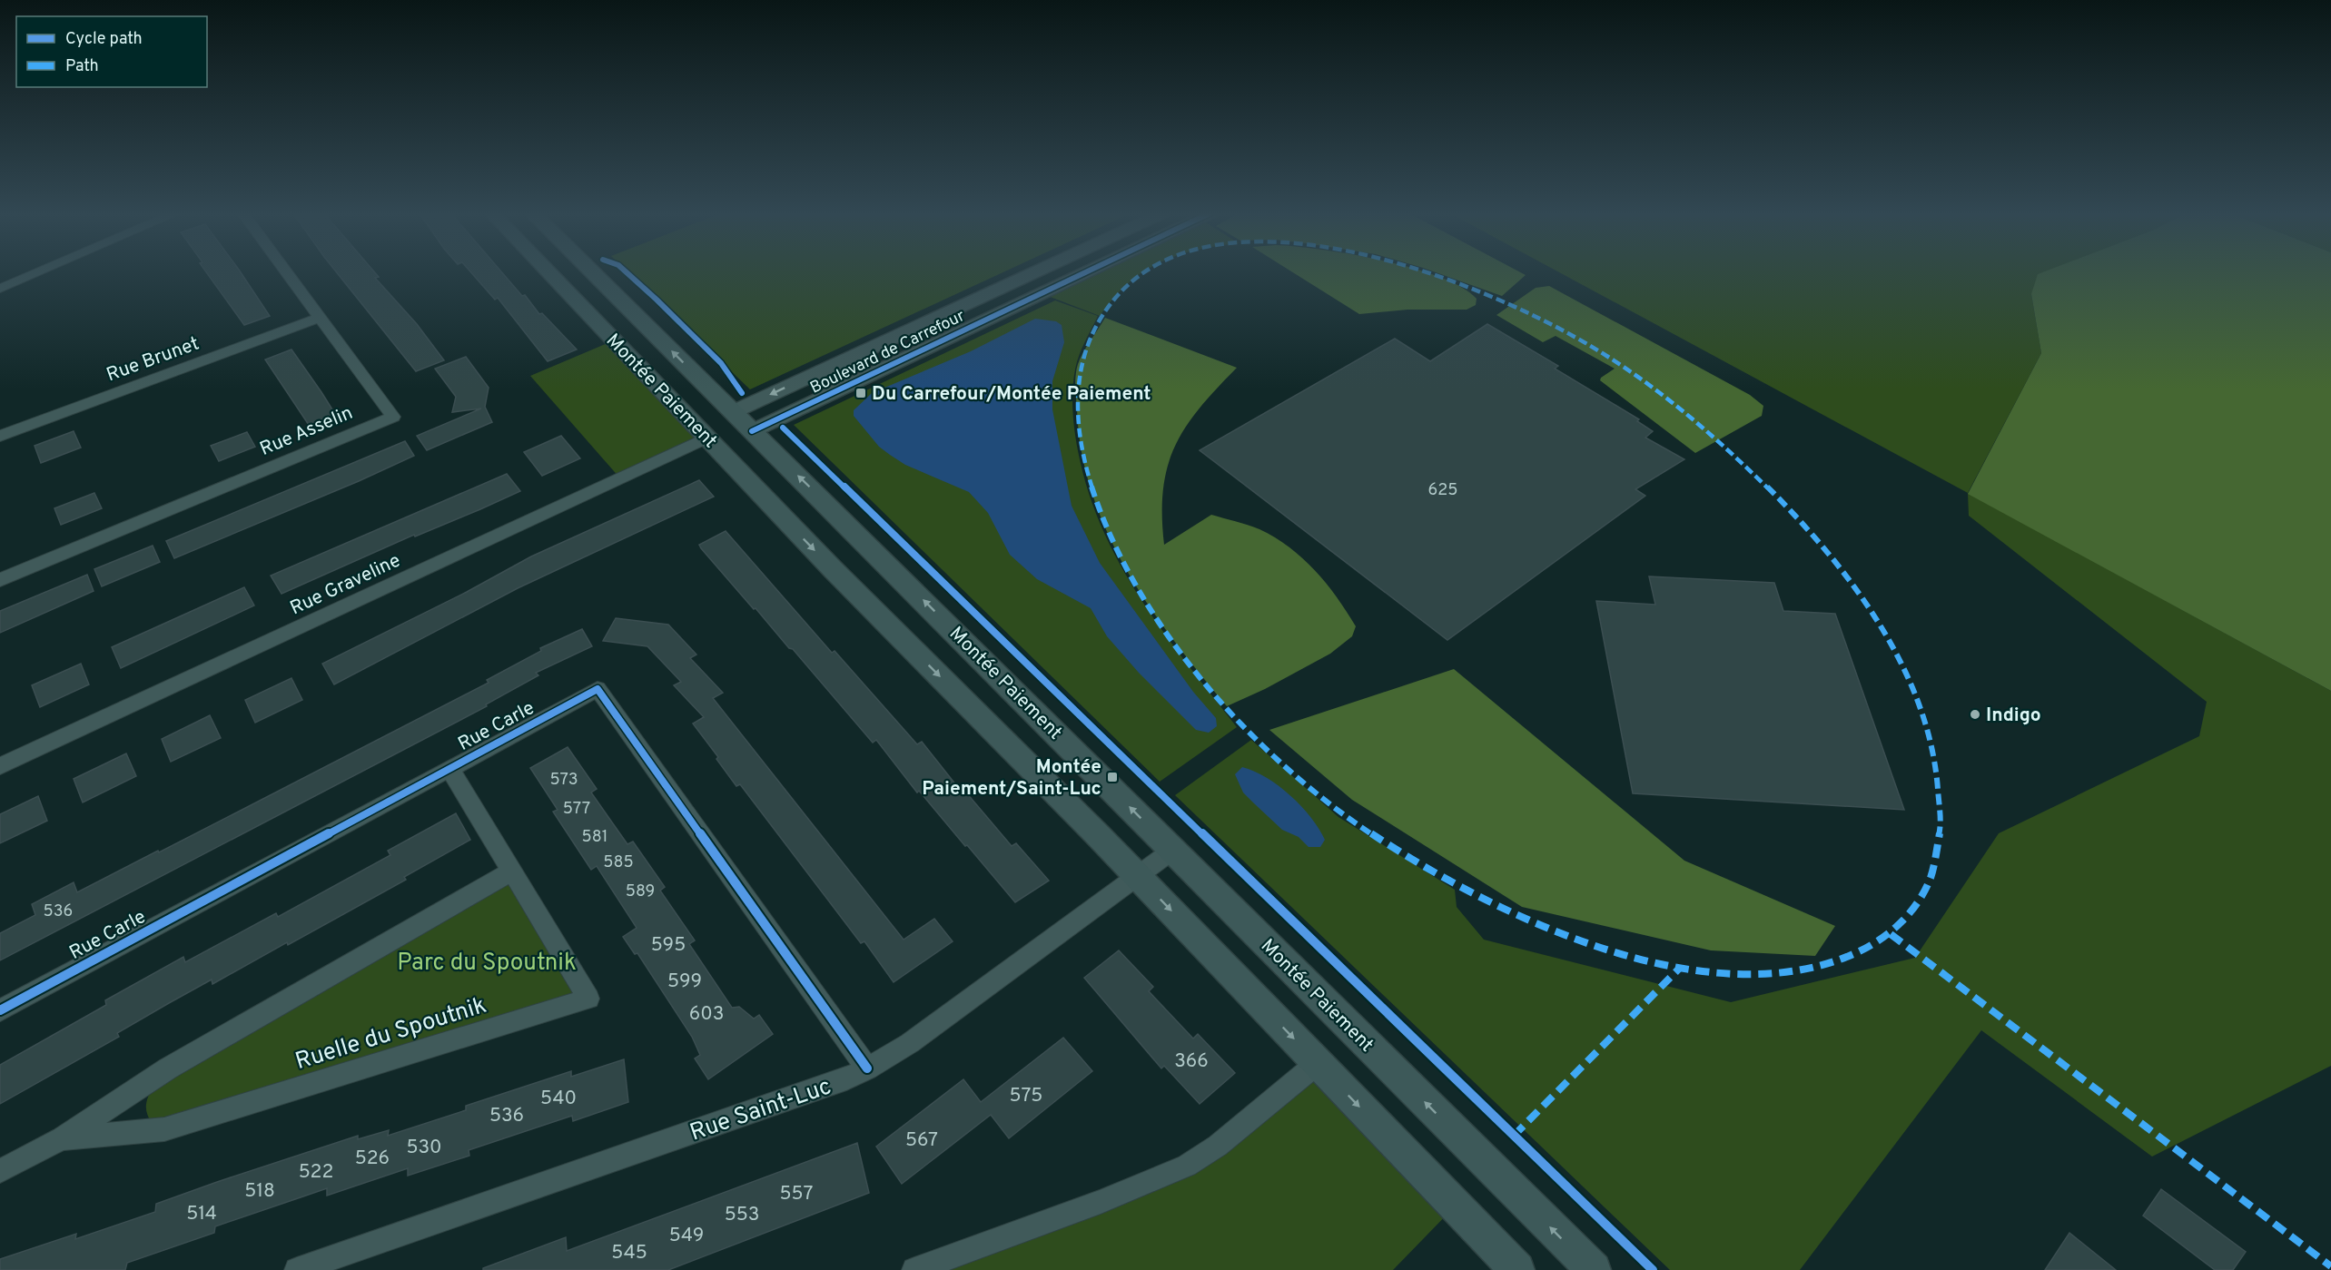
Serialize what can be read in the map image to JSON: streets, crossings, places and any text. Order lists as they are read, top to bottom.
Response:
{
  "streets": {
    "main road": ["Montée Paiement"],
    "street": [
      "Boulevard de Carrefour",
      "Rue Brunet",
      "Rue Asselin",
      "Rue Graveline",
      "Rue Carle",
      "Ruelle du Spoutnik",
      "Rue Saint-Luc"
    ]
  },
  "crossings": [
    ["Boulevard de Carrefour", "Montée Paiement"],
    ["Rue Brunet", "Rue Asselin"],
    ["Montée Paiement", "Rue Graveline"],
    ["Montée Paiement", "Rue Saint-Luc"],
    ["Rue Carle", "Ruelle du Spoutnik"],
    ["Rue Carle", "Rue Saint-Luc"]
  ],
  "parks": ["Parc du Spoutnik"],
  "places": {
    "transit": ["Du Carrefour/Montée Paiement", "Montée Paiement/Saint-Luc"],
    "other": ["Indigo"]
  },
  "house_numbers": [
    "625",
    "573",
    "577",
    "581",
    "585",
    "589",
    "536",
    "595",
    "599",
    "603",
    "366",
    "575",
    "540",
    "536",
    "567",
    "530",
    "526",
    "522",
    "518",
    "557",
    "514",
    "553",
    "549",
    "545"
  ],
  "legend": ["Cycle path", "Path"]
}
